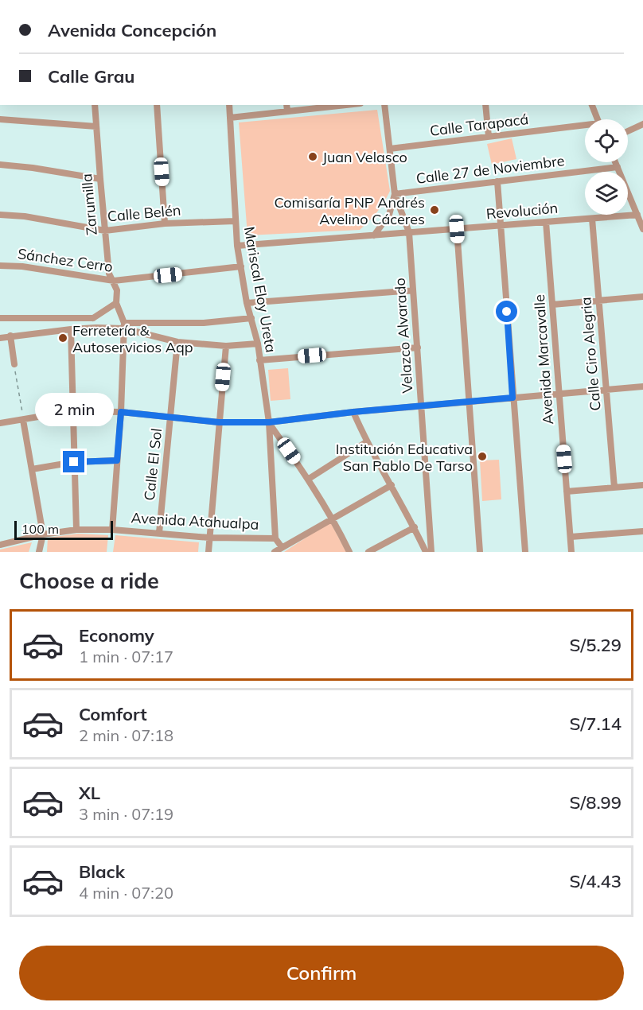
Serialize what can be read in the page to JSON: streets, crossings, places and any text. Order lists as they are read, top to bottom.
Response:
{
  "streets": {
    "street": [
      "Calle Tarapacá",
      "Calle 27 de Noviembre",
      "Zarumilla",
      "Revolución",
      "Calle Belén",
      "Sánchez Cerro",
      "Mariscal Eloy Ureta",
      "Velazco Alvarado",
      "Calle Ciro Alegria",
      "Avenida Marcavalle",
      "Calle El Sol",
      "Avenida Atahualpa"
    ]
  },
  "crossings": [
    ["Calle 27 de Noviembre", "Velazco Alvarado"],
    ["Zarumilla", "Calle Belén"],
    ["Zarumilla", "Sánchez Cerro"],
    ["Revolución", "Mariscal Eloy Ureta"],
    ["Revolución", "Velazco Alvarado"],
    ["Revolución", "Calle Ciro Alegria"],
    ["Revolución", "Avenida Marcavalle"],
    ["Calle Belén", "Mariscal Eloy Ureta"],
    ["Sánchez Cerro", "Mariscal Eloy Ureta"],
    ["Mariscal Eloy Ureta", "Avenida Atahualpa"],
    ["Calle El Sol", "Avenida Atahualpa"]
  ],
  "places": [
    "Juan Velasco",
    "Comisaría PNP Andrés Avelino Cáceres",
    "Ferretería & Autoservicios Aqp",
    "Institución Educativa San Pablo De Tarso"
  ],
  "scale_bar": "100 m",
  "page": {
    "banner": ["Avenida Concepción", "Calle Grau"],
    "bubble": "2 min",
    "scale": "100 m",
    "heading": "Choose a ride",
    "list": [
      {
        "name": "Economy",
        "note": "1 min · 07:17",
        "value": "S/5.29"
      },
      {
        "name": "Comfort",
        "note": "2 min · 07:18",
        "value": "S/7.14"
      },
      {
        "name": "XL",
        "note": "3 min · 07:19",
        "value": "S/8.99"
      },
      {
        "name": "Black",
        "note": "4 min · 07:20",
        "value": "S/4.43"
      }
    ],
    "buttons": "Confirm"
  }
}
